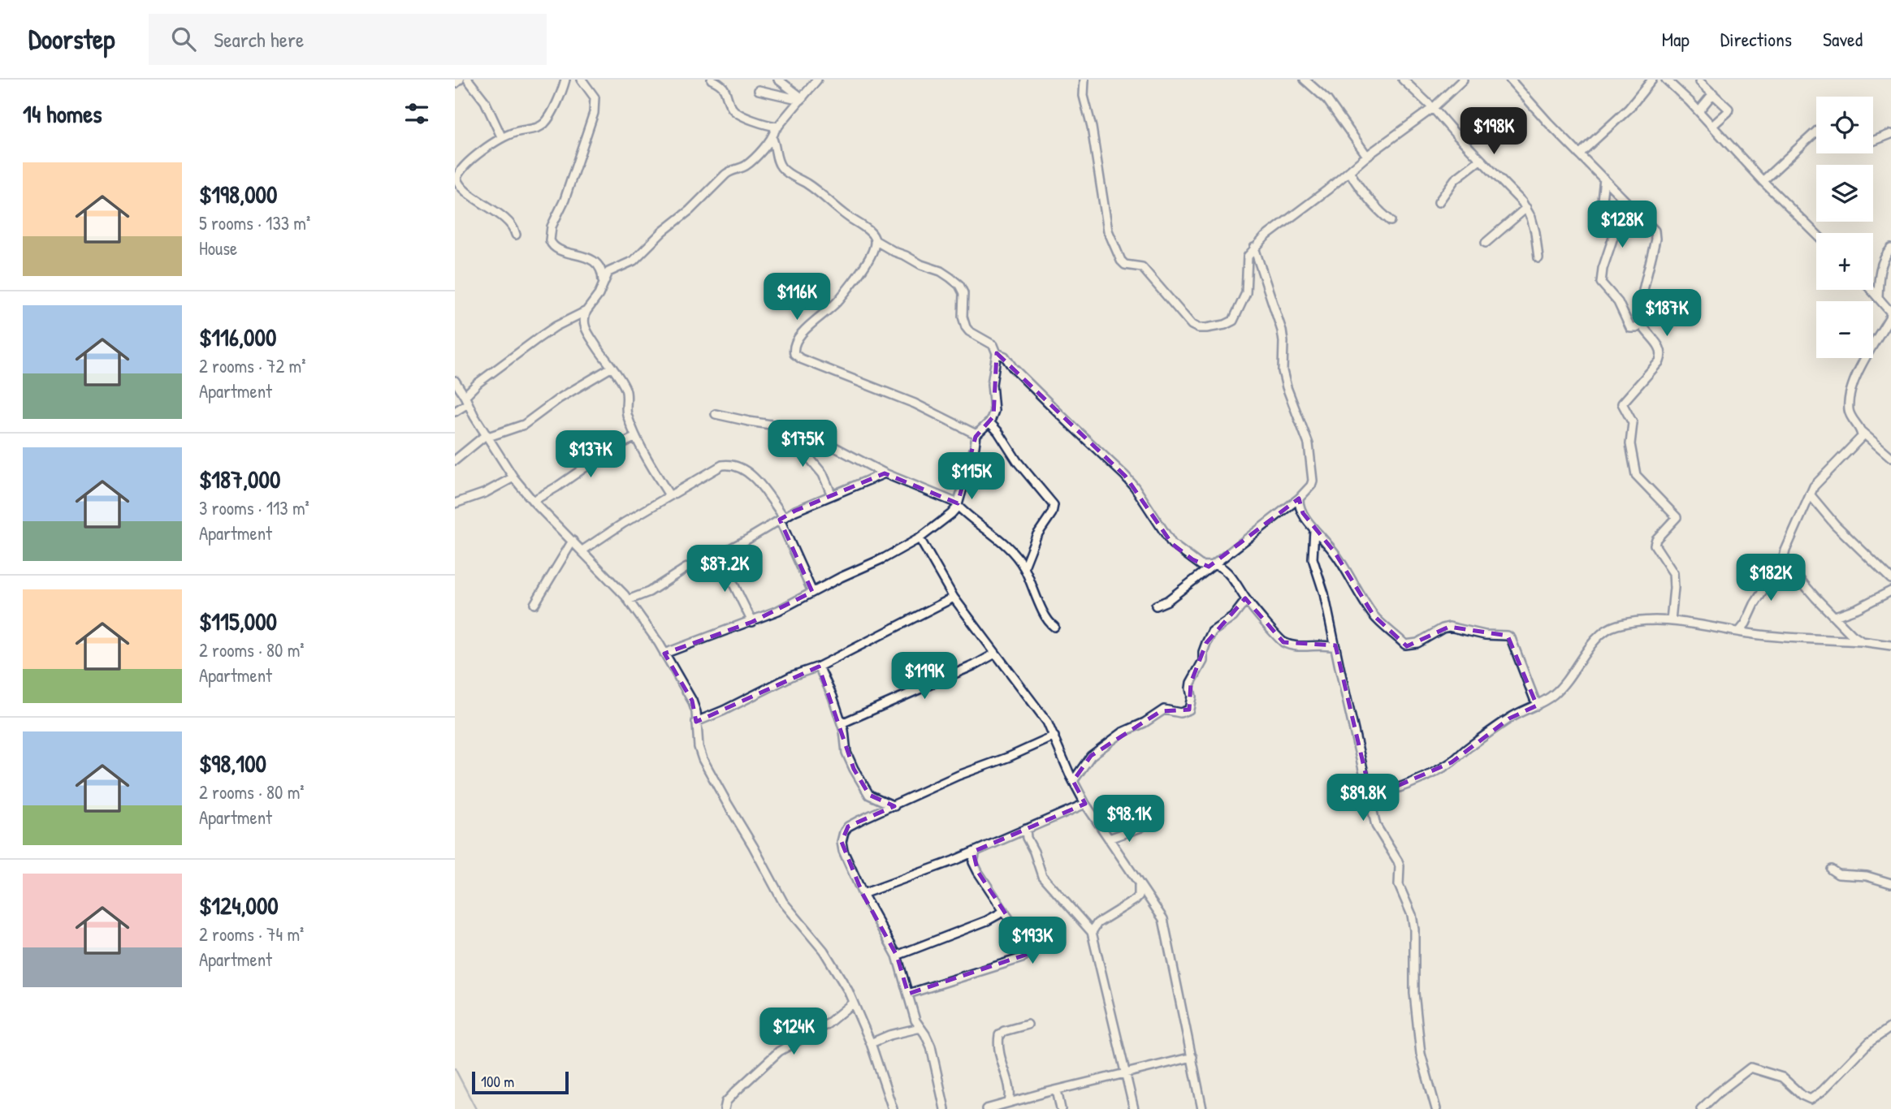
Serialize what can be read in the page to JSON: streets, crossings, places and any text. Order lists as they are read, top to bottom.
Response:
{
  "scale_bar": "100 m",
  "page": {
    "header": "Doorstep",
    "search": "Search here",
    "nav": ["Map", "Directions", "Saved"],
    "heading": "14 homes",
    "map_buttons": ["+", "−"],
    "price": [
      "$198K",
      "$128K",
      "$116K",
      "$187K",
      "$175K",
      "$137K",
      "$115K",
      "$87.2K",
      "$182K",
      "$119K",
      "$89.8K",
      "$98.1K",
      "$193K",
      "$124K"
    ],
    "list": [
      {
        "name": "$198,000",
        "note": "5 rooms · 133 m² · House"
      },
      {
        "name": "$116,000",
        "note": "2 rooms · 72 m² · Apartment"
      },
      {
        "name": "$187,000",
        "note": "3 rooms · 113 m² · Apartment"
      },
      {
        "name": "$115,000",
        "note": "2 rooms · 80 m² · Apartment"
      },
      {
        "name": "$98,100",
        "note": "2 rooms · 80 m² · Apartment"
      },
      {
        "name": "$124,000",
        "note": "2 rooms · 74 m² · Apartment"
      }
    ],
    "scale": "100 m"
  }
}
